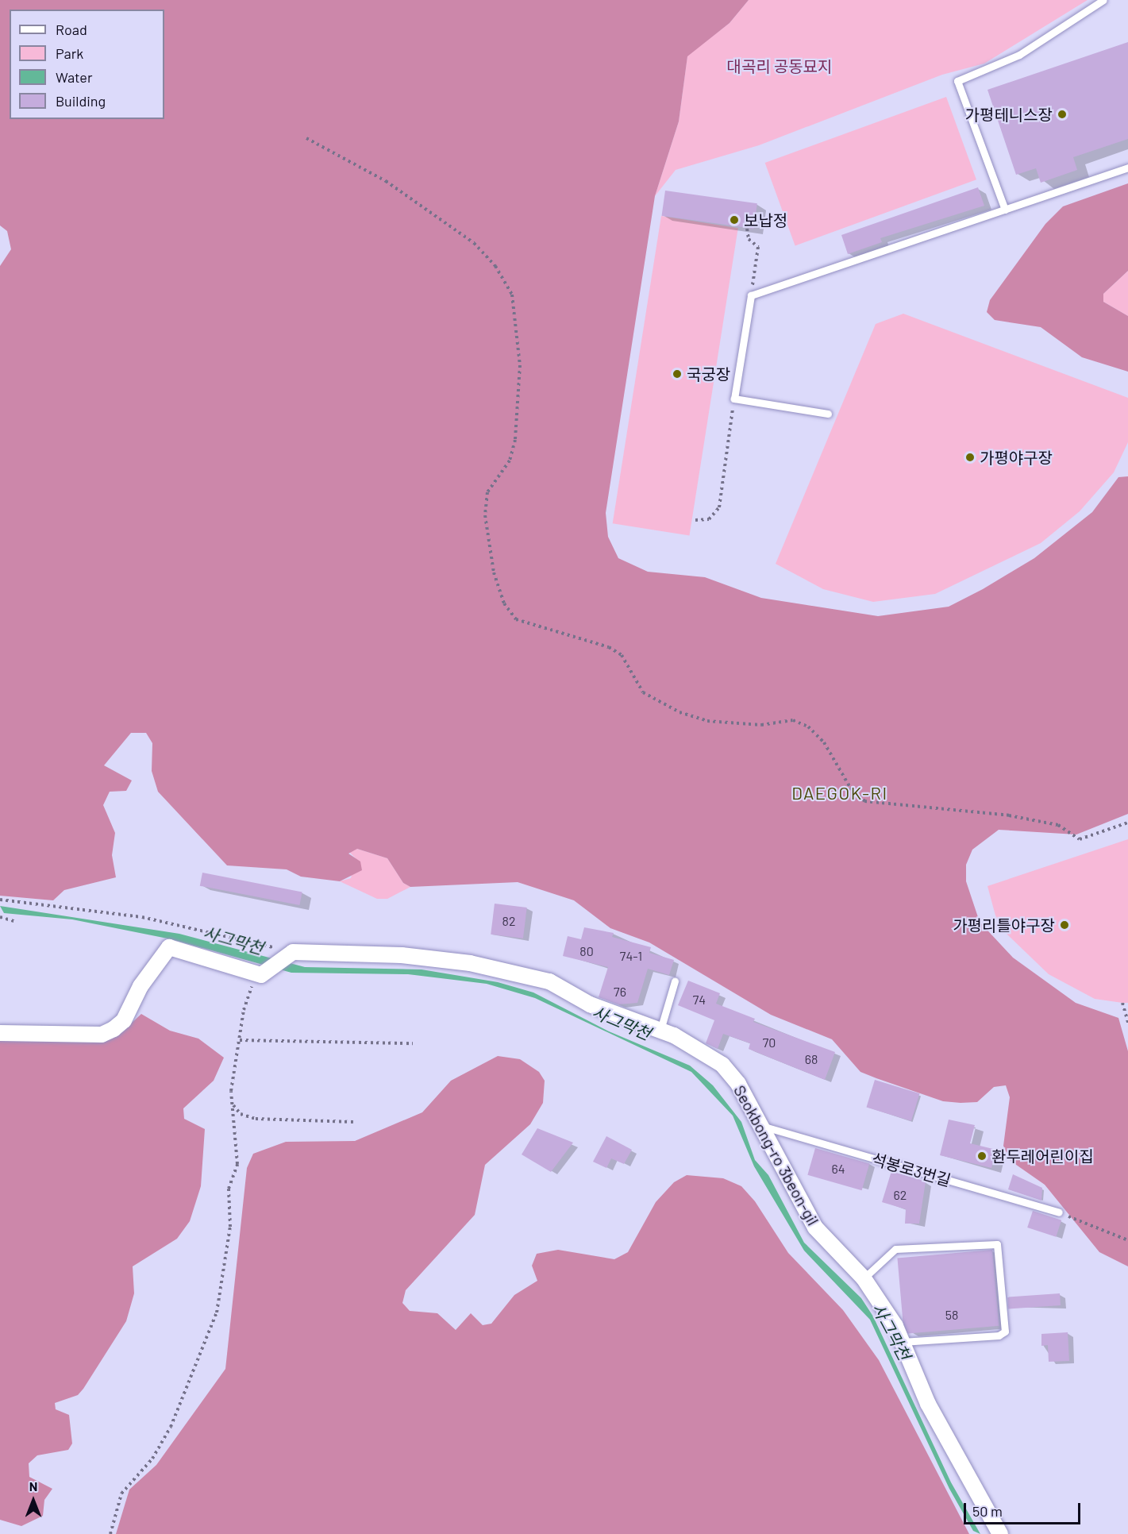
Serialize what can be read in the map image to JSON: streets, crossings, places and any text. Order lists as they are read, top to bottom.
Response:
{
  "streets": {
    "street": ["Seokbong-ro 3beon-gil"],
    "lane": ["석봉로3번길"]
  },
  "crossings": [
    ["Seokbong-ro 3beon-gil", "석봉로3번길"]
  ],
  "districts": ["DAEGOK-RI"],
  "water": ["사그막천"],
  "parks": ["대곡리 공동묘지"],
  "places": [
    "가평테니스장",
    "보납정",
    "국궁장",
    "가평야구장",
    "가평리틀야구장",
    "환두레어린이집"
  ],
  "house_numbers": [
    "82",
    "80",
    "74-1",
    "76",
    "74",
    "70",
    "68",
    "64",
    "62",
    "58"
  ],
  "legend": [
    "Road",
    "Park",
    "Water",
    "Building"
  ],
  "scale_bar": "50 m",
  "north": "top"
}
